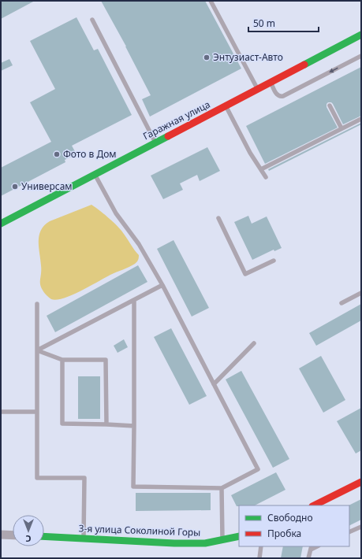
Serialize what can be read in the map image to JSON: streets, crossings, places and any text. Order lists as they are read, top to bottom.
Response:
{
  "streets": {
    "street": ["Гаражная улица", "3-я улица Соколиной Горы"]
  },
  "places": ["Энтузиаст-Авто", "Фото в Дом", "Универсам"],
  "legend": ["Свободно", "Пробка"],
  "scale_bar": "50 m",
  "north": "bottom"
}
